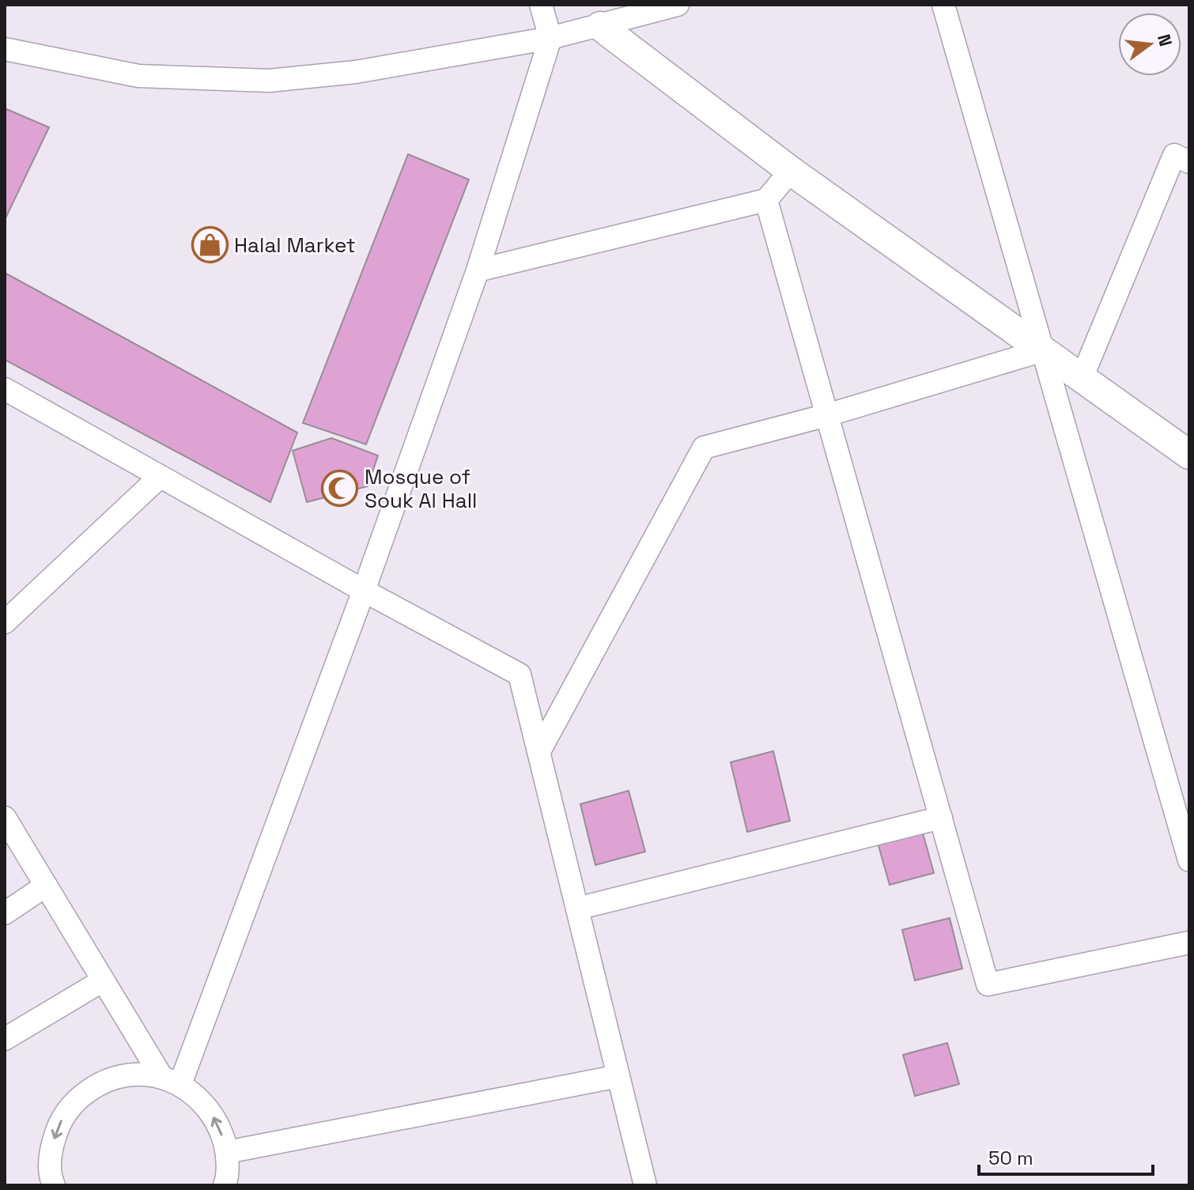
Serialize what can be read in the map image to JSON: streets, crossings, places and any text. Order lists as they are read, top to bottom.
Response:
{
  "places": {
    "shop": ["Halal Market"],
    "mosque": ["Mosque of Souk Al Hall"]
  },
  "scale_bar": "50 m",
  "north": "right"
}
